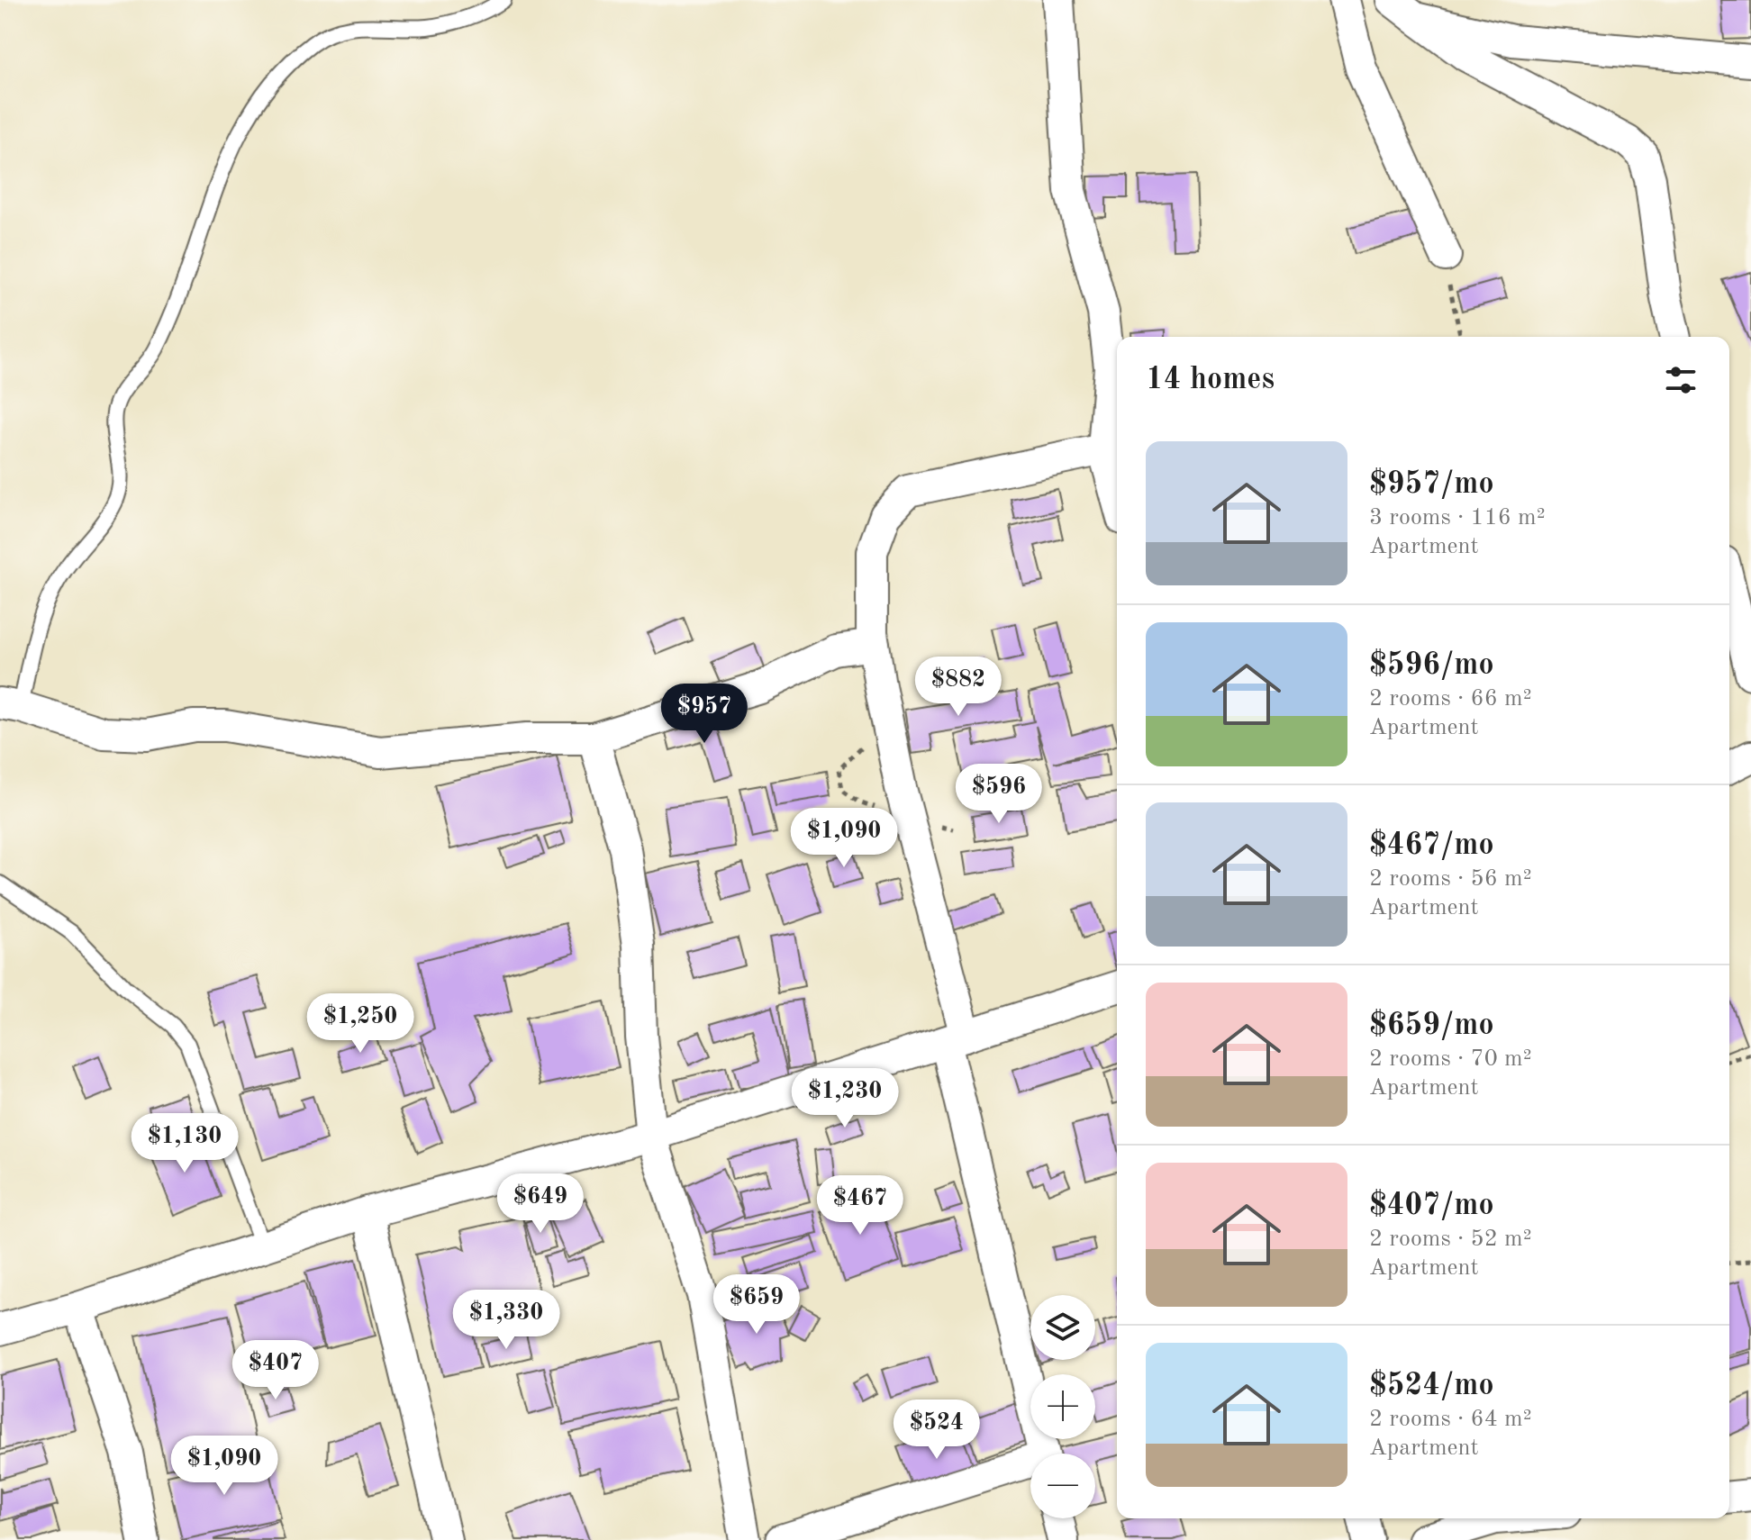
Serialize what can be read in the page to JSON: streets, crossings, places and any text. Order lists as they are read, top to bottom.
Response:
{
  "page": {
    "heading": "14 homes",
    "list": [
      {
        "name": "$957/mo",
        "note": "3 rooms · 116 m² · Apartment"
      },
      {
        "name": "$596/mo",
        "note": "2 rooms · 66 m² · Apartment"
      },
      {
        "name": "$467/mo",
        "note": "2 rooms · 56 m² · Apartment"
      },
      {
        "name": "$659/mo",
        "note": "2 rooms · 70 m² · Apartment"
      },
      {
        "name": "$407/mo",
        "note": "2 rooms · 52 m² · Apartment"
      },
      {
        "name": "$524/mo",
        "note": "2 rooms · 64 m² · Apartment"
      }
    ],
    "price": [
      "$882",
      "$957",
      "$596",
      "$1,090",
      "$1,250",
      "$1,230",
      "$1,130",
      "$649",
      "$467",
      "$659",
      "$1,330",
      "$407",
      "$524",
      "$1,090"
    ],
    "map_buttons": ["+", "−"]
  }
}
